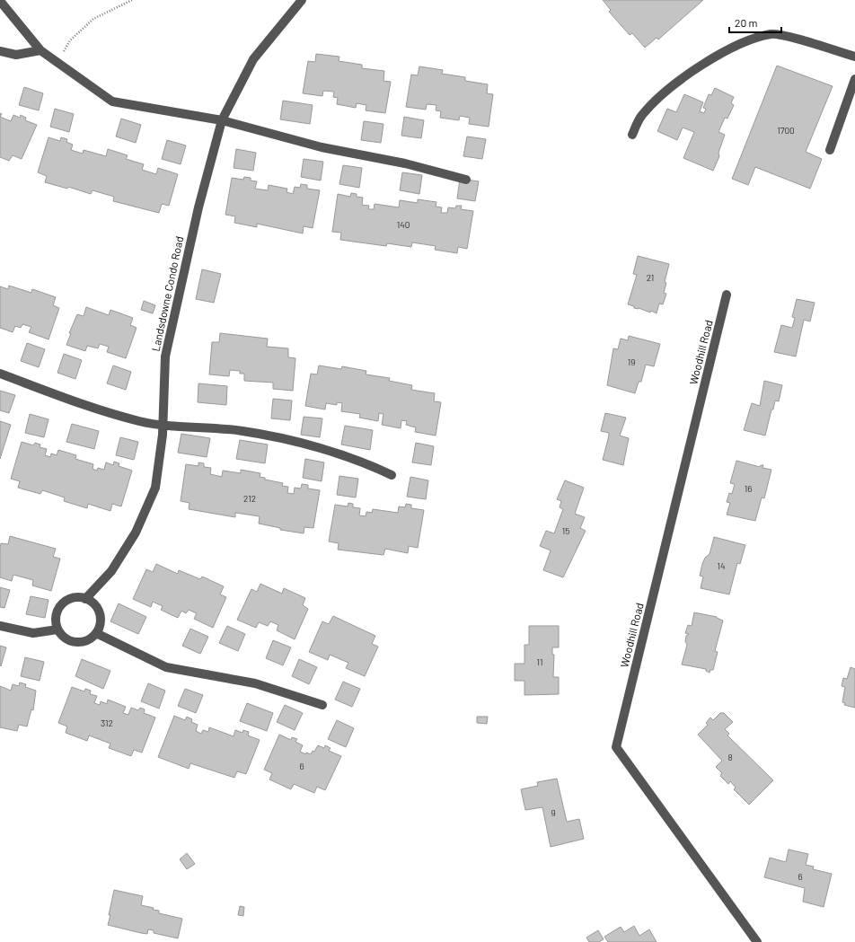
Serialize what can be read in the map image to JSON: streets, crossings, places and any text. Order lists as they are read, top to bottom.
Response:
{
  "streets": {
    "street": ["Landsdowne Condo Road", "Woodhill Road"]
  },
  "house_numbers": [
    "1700",
    "140",
    "21",
    "19",
    "16",
    "212",
    "15",
    "14",
    "11",
    "312",
    "8",
    "6",
    "9",
    "6"
  ],
  "scale_bar": "20 m"
}
